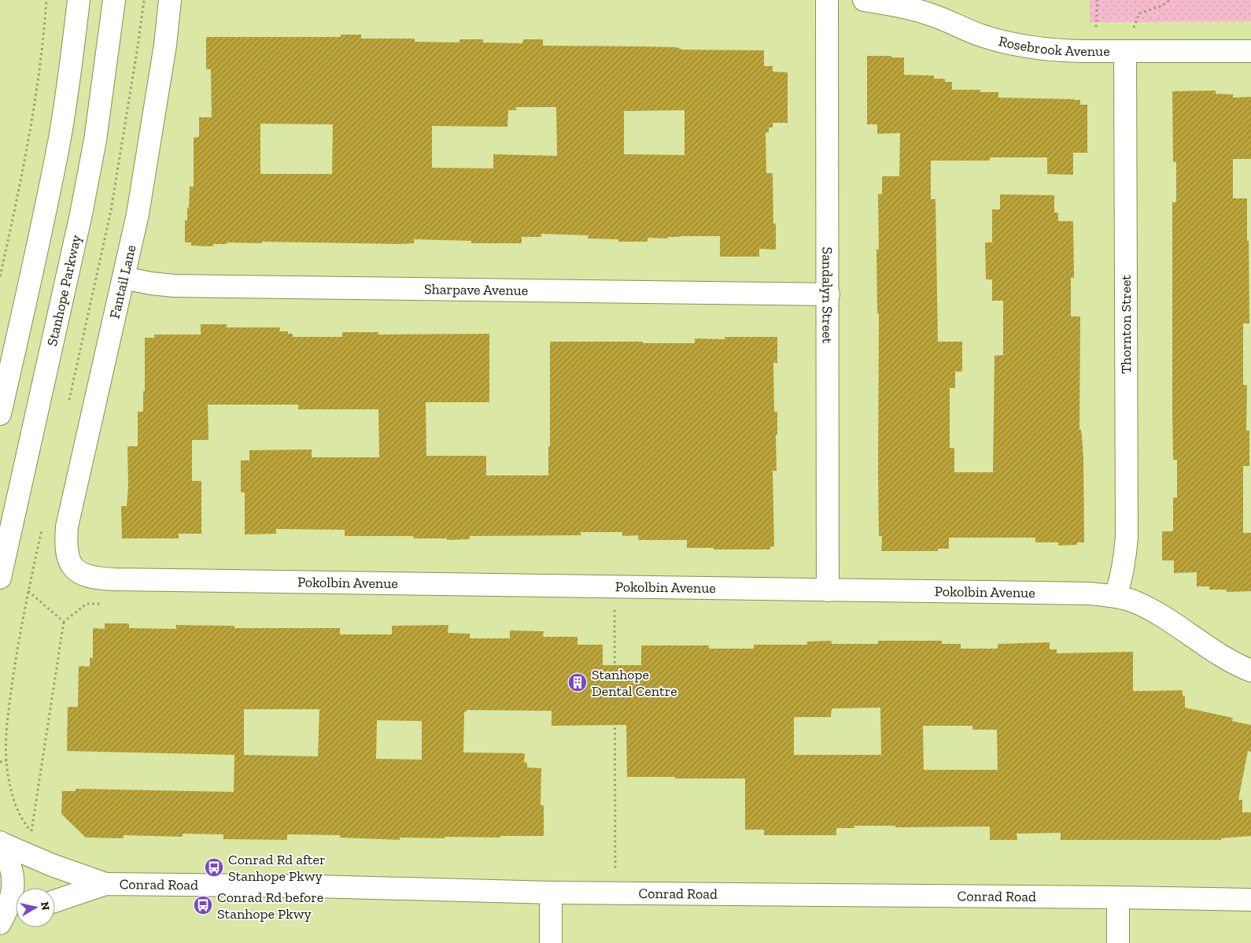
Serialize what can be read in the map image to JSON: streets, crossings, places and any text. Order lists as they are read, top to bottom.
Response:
{
  "streets": {
    "street": [
      "Rosebrook Avenue",
      "Fantail Lane",
      "Sharpave Avenue",
      "Stanhope Parkway",
      "Sandalyn Street",
      "Thornton Street",
      "Pokolbin Avenue",
      "Conrad Road"
    ]
  },
  "crossings": [
    ["Rosebrook Avenue", "Thornton Street"],
    ["Fantail Lane", "Sharpave Avenue"],
    ["Fantail Lane", "Pokolbin Avenue"],
    ["Sharpave Avenue", "Sandalyn Street"],
    ["Sandalyn Street", "Pokolbin Avenue"],
    ["Thornton Street", "Pokolbin Avenue"]
  ],
  "places": {
    "building": ["Stanhope Dental Centre"],
    "bus stop": ["Conrad Rd after Stanhope Pkwy", "Conrad Rd before Stanhope Pkwy"]
  },
  "north": "right"
}
